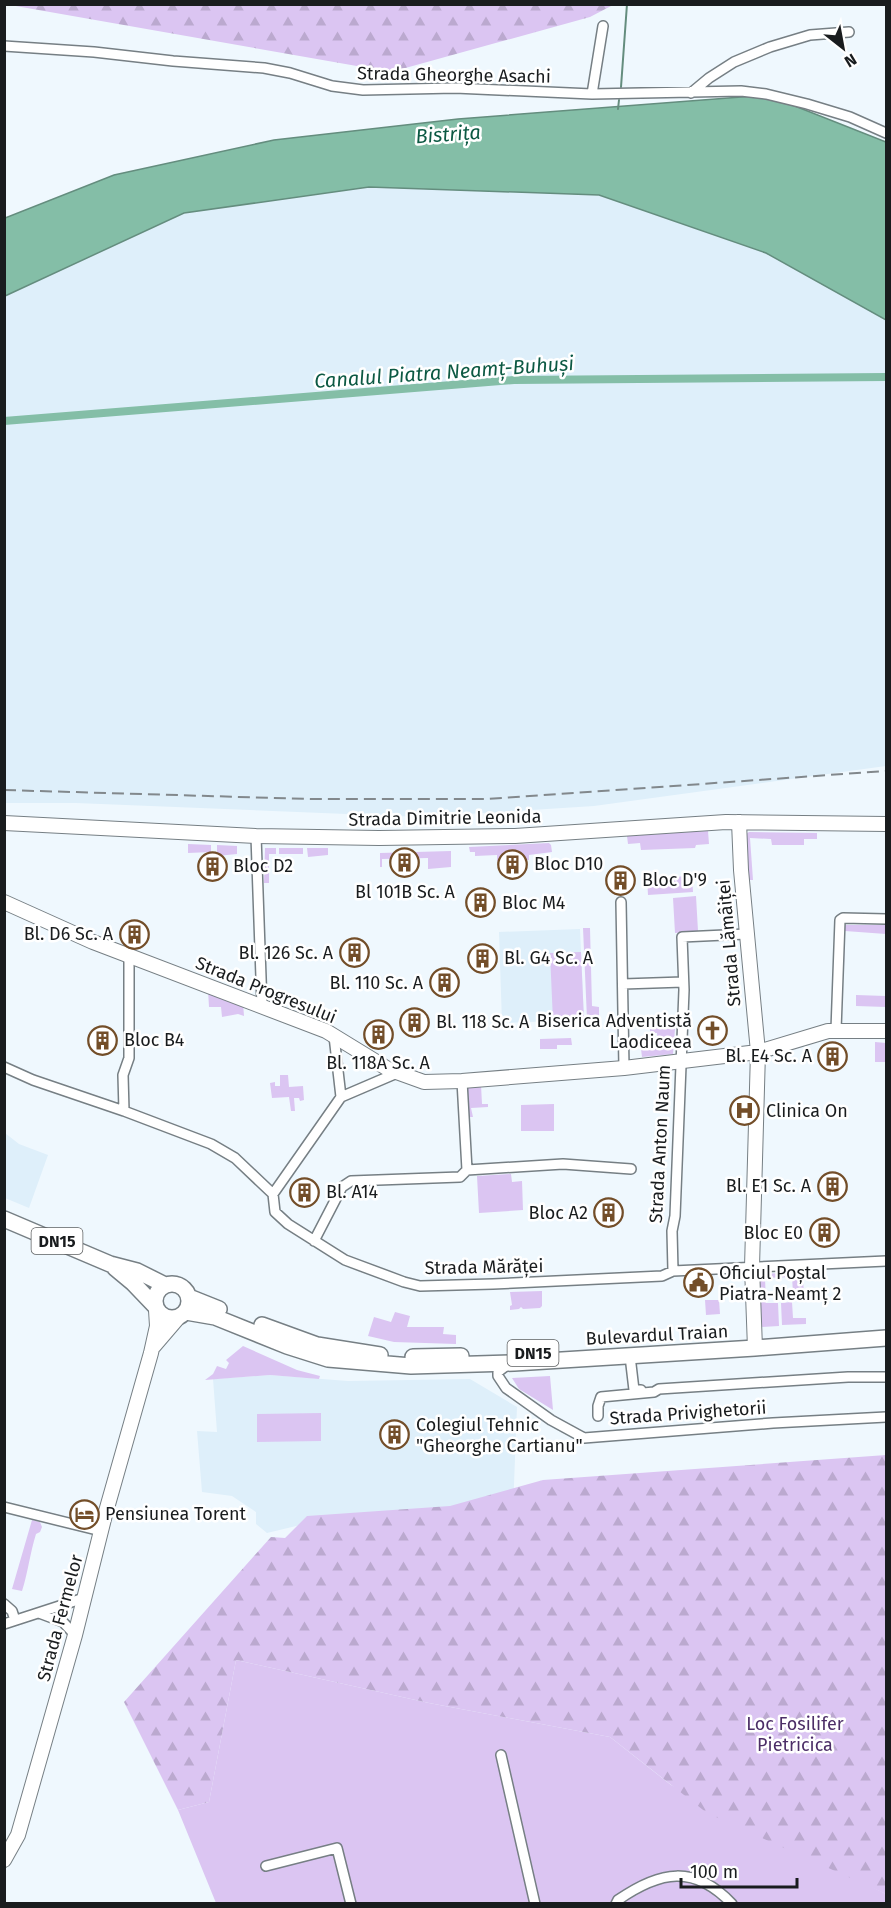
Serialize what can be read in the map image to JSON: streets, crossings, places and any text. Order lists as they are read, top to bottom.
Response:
{
  "streets": {
    "main road": ["DN15", "Bulevardul Traian"],
    "street": [
      "Strada Gheorghe Asachi",
      "Strada Dimitrie Leonida",
      "Strada Lămâiței",
      "Strada Progresului",
      "Strada Anton Naum",
      "Strada Mărăței",
      "Strada Privighetorii",
      "Strada Fermelor"
    ]
  },
  "crossings": [
    ["Strada Dimitrie Leonida", "Strada Lămâiței"],
    ["Strada Lămâiței", "Strada Progresului"],
    ["Strada Lămâiței", "Strada Anton Naum"],
    ["Strada Lămâiței", "Strada Mărăței"],
    ["Strada Lămâiței", "Bulevardul Traian"],
    ["Strada Progresului", "Strada Anton Naum"],
    ["Strada Anton Naum", "Strada Mărăței"],
    ["DN15", "Bulevardul Traian"],
    ["DN15", "Strada Fermelor"],
    ["Bulevardul Traian", "Strada Privighetorii"],
    ["Bulevardul Traian", "Strada Fermelor"]
  ],
  "water": ["Bistrița", "Canalul Piatra Neamț-Buhuși"],
  "parks": ["Loc Fosilifer Pietricica"],
  "places": {
    "building": [
      "Bl 101B Sc. A",
      "Bloc D10",
      "Bloc D2",
      "Bloc D'9",
      "Bloc M4",
      "Bl. D6 Sc. A",
      "Bl. 126 Sc. A",
      "Bl. G4 Sc. A",
      "Bl. 110 Sc. A",
      "Bl. 118 Sc. A",
      "Bl. 118A Sc. A",
      "Bloc B4",
      "Bl. E4 Sc. A",
      "Bl. E1 Sc. A",
      "Bl. A14",
      "Bloc A2",
      "Bloc E0",
      "Colegiul Tehnic \"Gheorghe Cartianu\""
    ],
    "church": ["Biserica Adventistă Laodiceea"],
    "hospital": ["Clinica On"],
    "public building": ["Oficiul Poștal Piatra-Neamț 2"],
    "hotel": ["Pensiunea Torent"]
  },
  "scale_bar": "100 m",
  "north": "bottom right"
}
